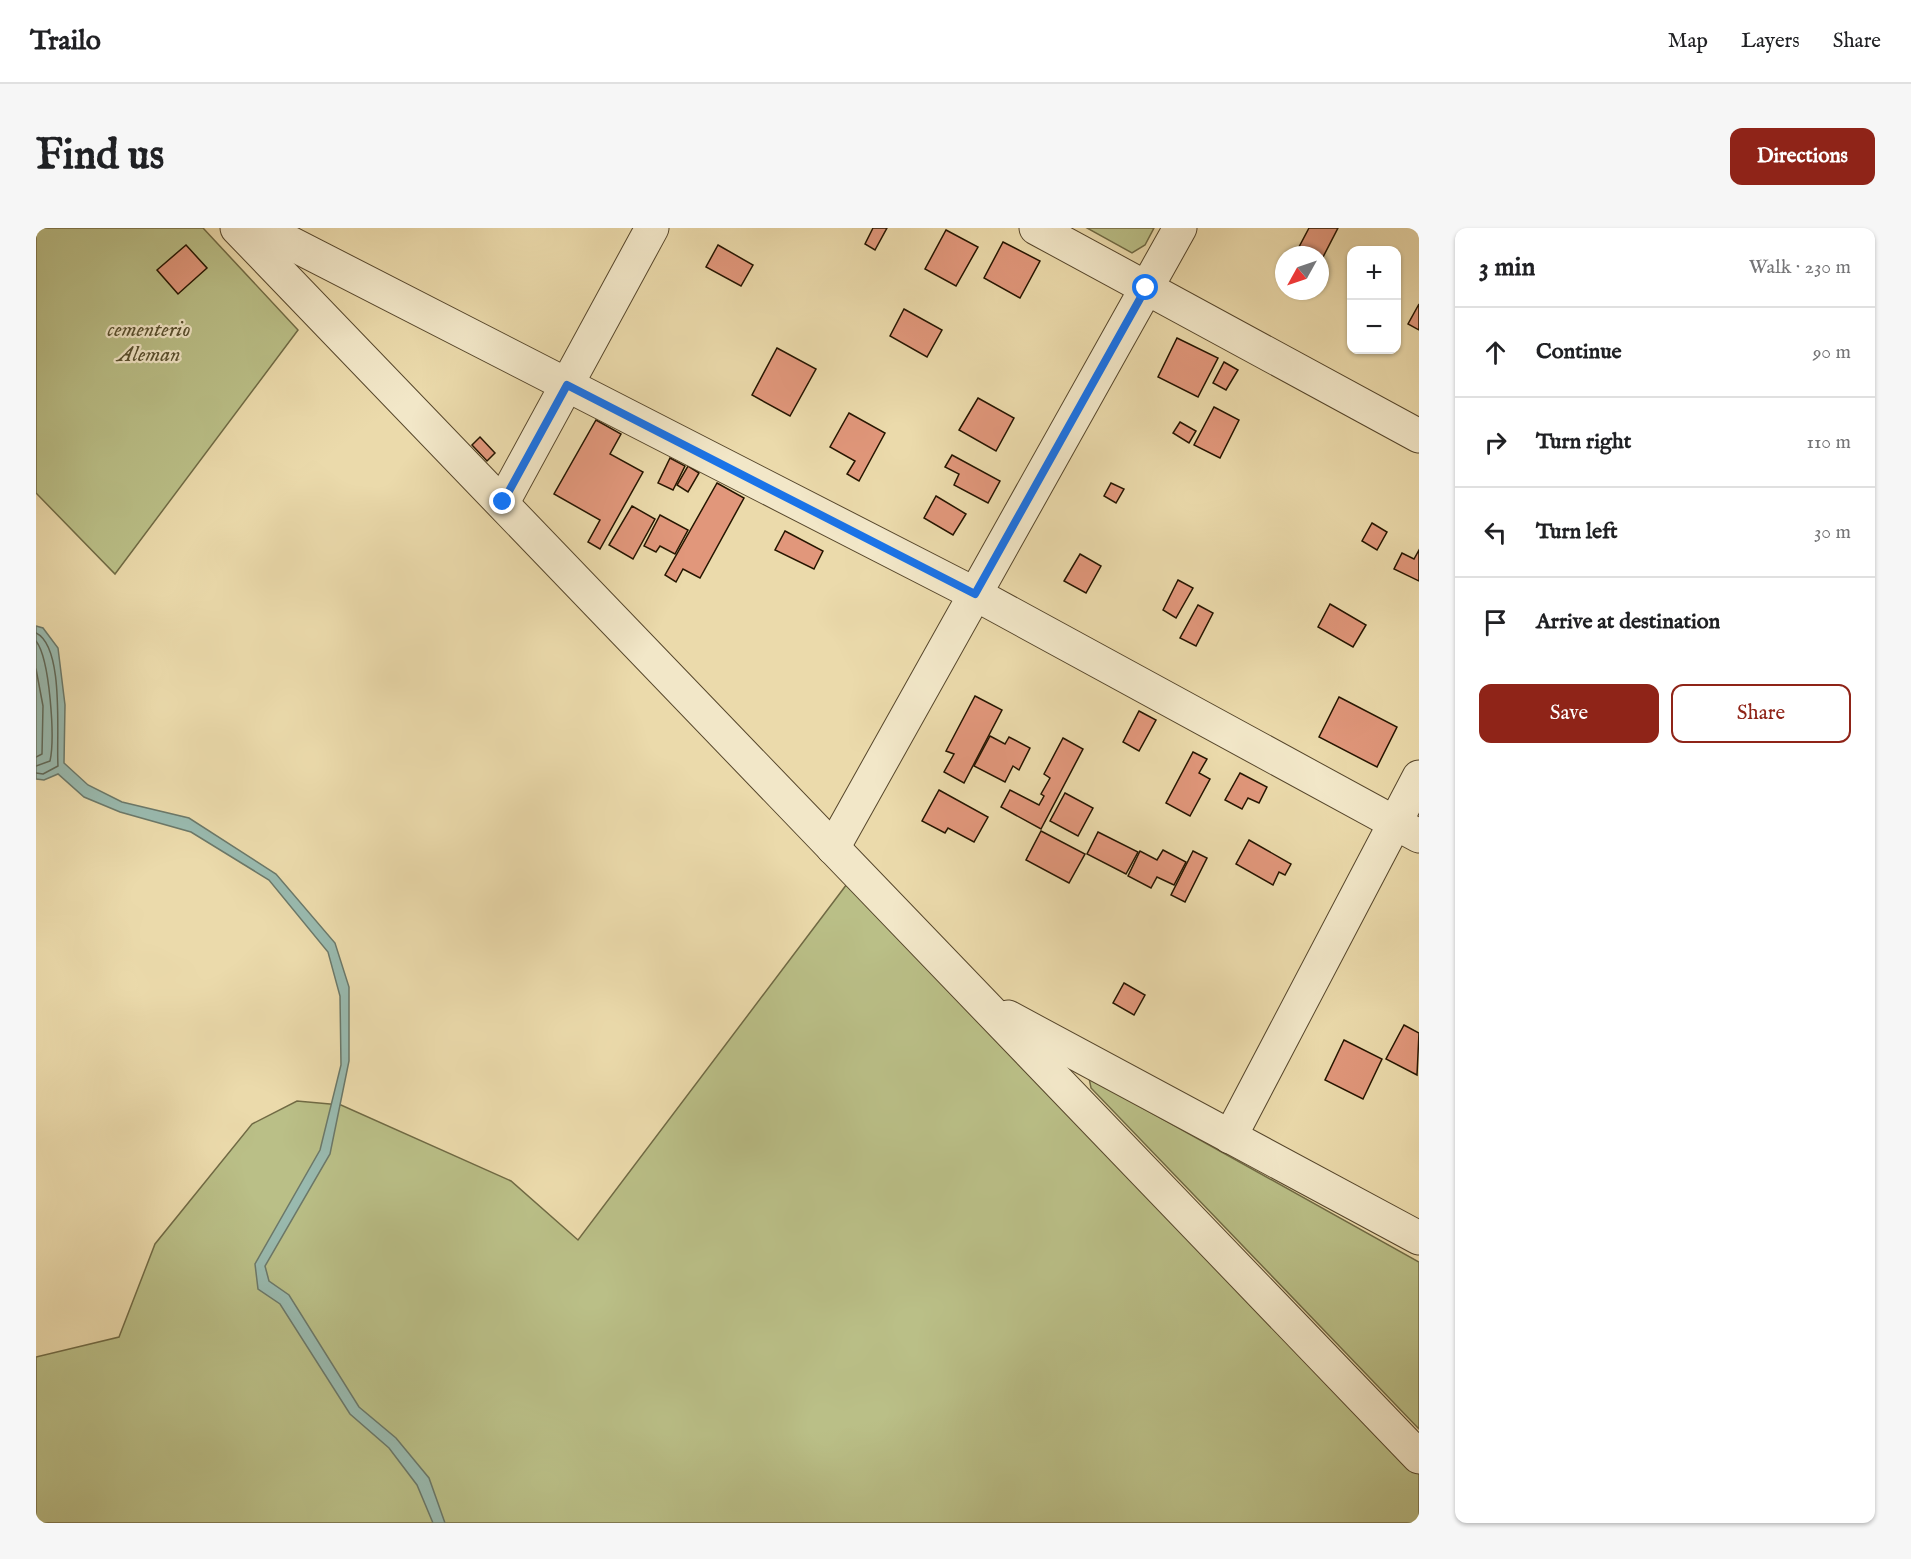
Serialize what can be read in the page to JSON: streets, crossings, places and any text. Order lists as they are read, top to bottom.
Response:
{
  "parks": ["cementerio Aleman"],
  "north": "bottom left",
  "page": {
    "header": "Trailo",
    "nav": ["Map", "Layers", "Share"],
    "buttons": [
      "Directions",
      ["Save", "Share"]
    ],
    "title": "Find us",
    "heading": ["3 min", "Walk · 230 m"],
    "map_buttons": ["+", "−"],
    "list": [
      ["Continue", "90 m"],
      ["Turn right", "110 m"],
      ["Turn left", "30 m"],
      "Arrive at destination"
    ]
  }
}
